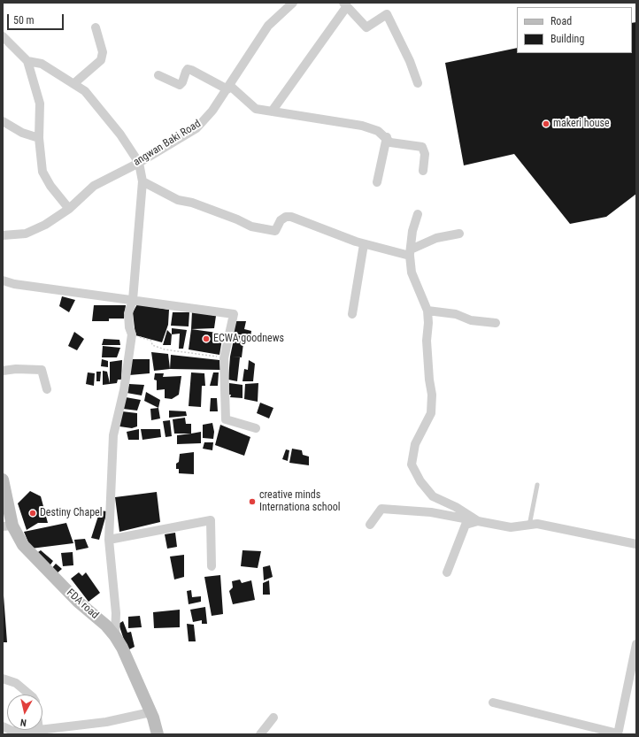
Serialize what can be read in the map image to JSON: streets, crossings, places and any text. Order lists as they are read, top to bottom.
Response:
{
  "streets": {
    "street": ["angwan Baki Road", "FDA road"]
  },
  "places": [
    "makeri house",
    "ECWA goodnews",
    "creative minds Internationa school",
    "Destiny Chapel"
  ],
  "legend": ["Road", "Building"],
  "scale_bar": "50 m",
  "north": "bottom"
}
